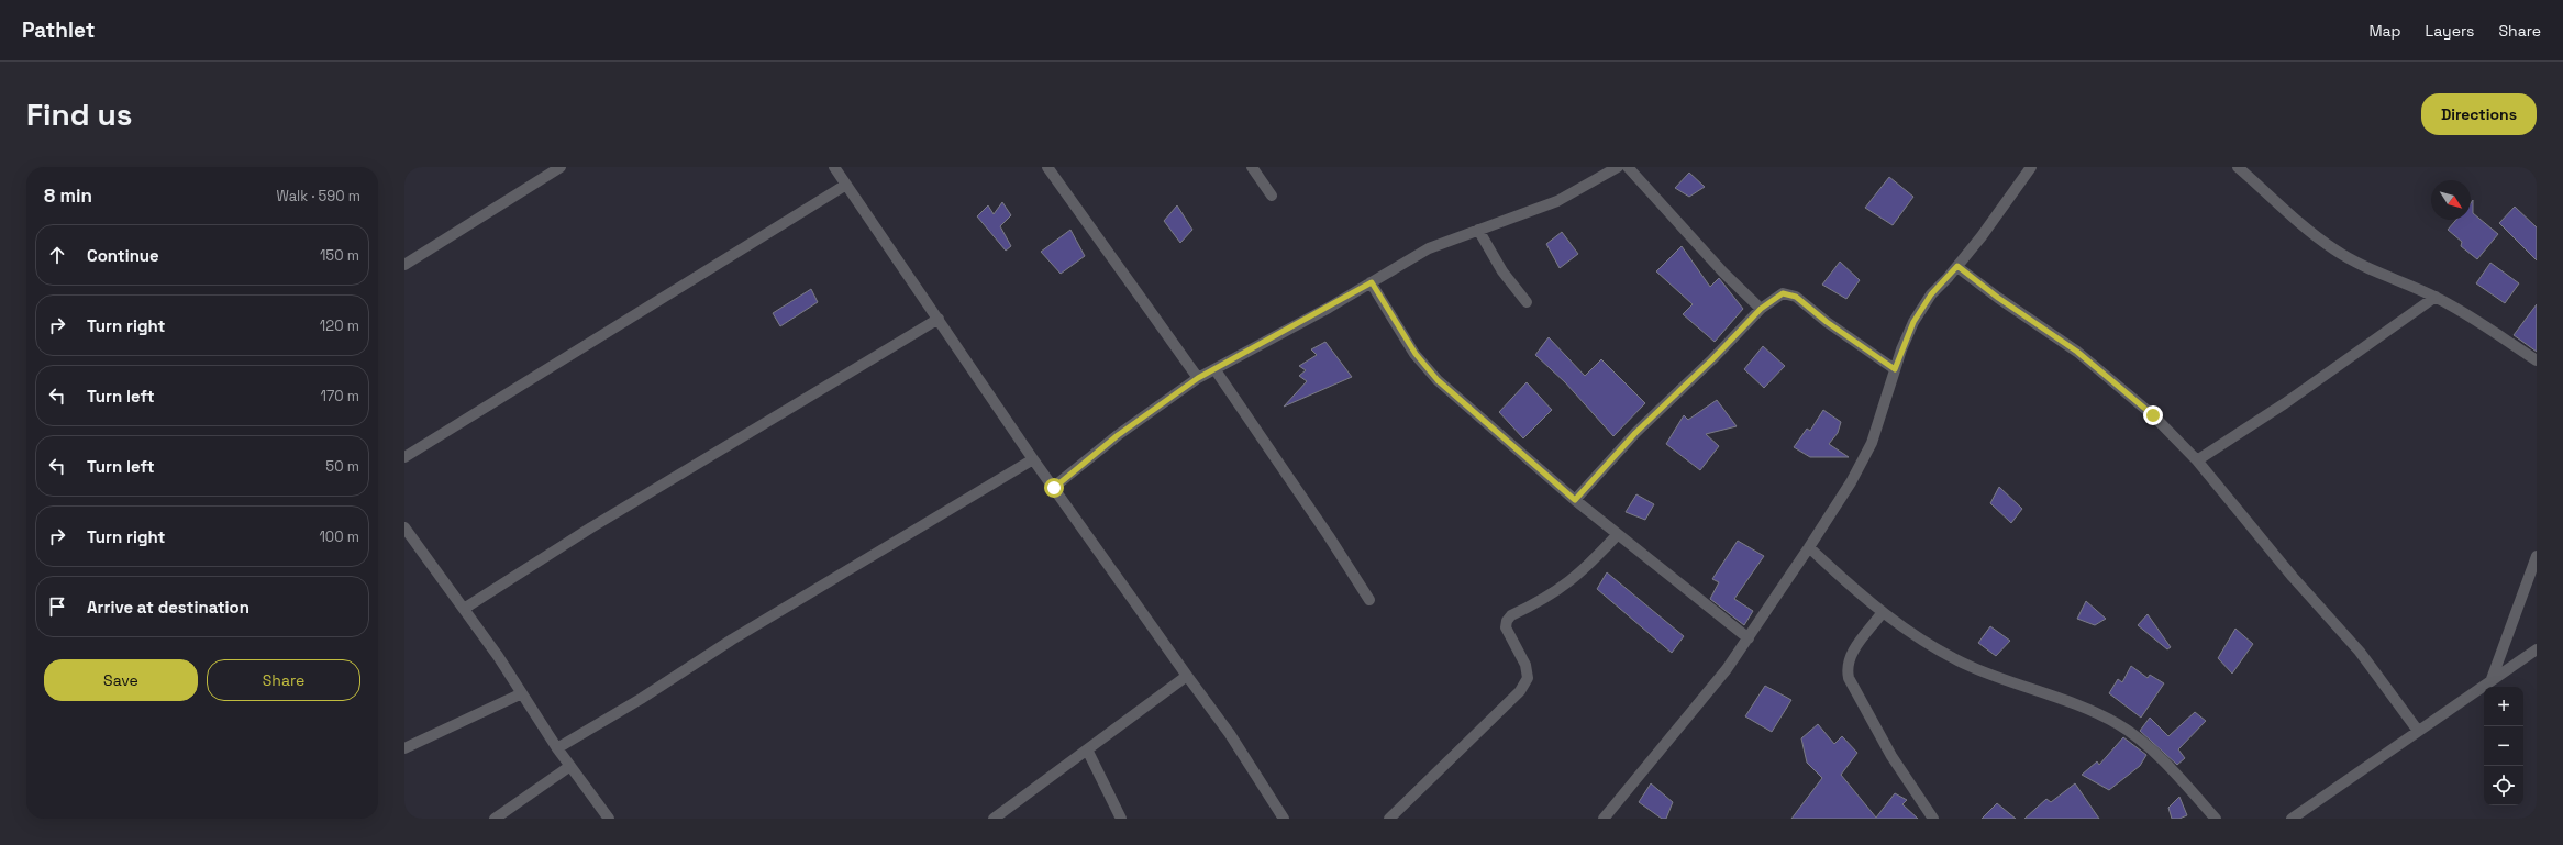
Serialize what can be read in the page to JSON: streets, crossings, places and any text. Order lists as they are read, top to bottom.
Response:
{
  "north": "bottom right",
  "page": {
    "header": "Pathlet",
    "nav": ["Map", "Layers", "Share"],
    "buttons": [
      "Directions",
      ["Save", "Share"]
    ],
    "title": "Find us",
    "heading": ["8 min", "Walk · 590 m"],
    "list": [
      ["Continue", "150 m"],
      ["Turn right", "120 m"],
      ["Turn left", "170 m"],
      ["Turn left", "50 m"],
      ["Turn right", "100 m"],
      "Arrive at destination"
    ],
    "map_buttons": ["+", "−"]
  }
}
